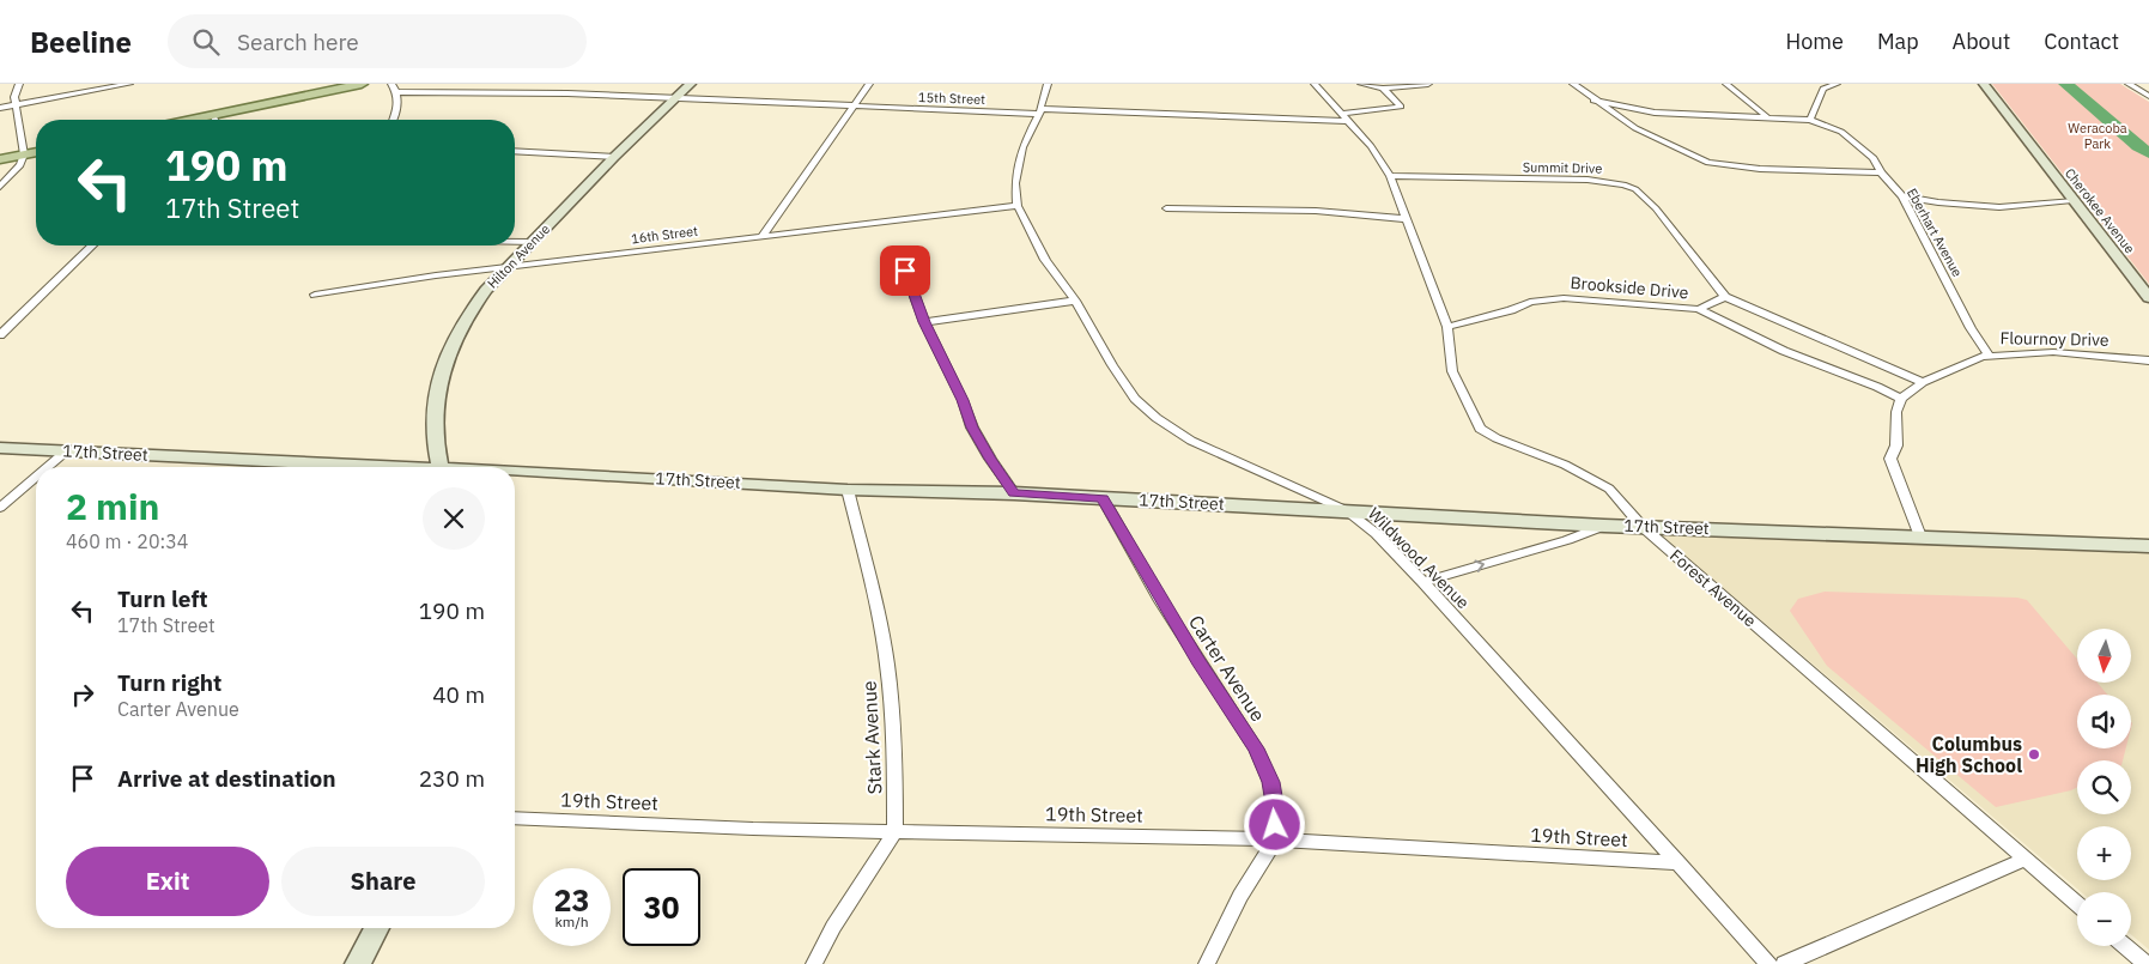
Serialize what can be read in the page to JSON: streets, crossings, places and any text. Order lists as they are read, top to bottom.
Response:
{
  "streets": {
    "street": [
      "15th Street",
      "Summit Drive",
      "Cherokee Avenue",
      "Eberhart Avenue",
      "16th Street",
      "Hilton Avenue",
      "Brookside Drive",
      "Flournoy Drive",
      "17th Street",
      "Wildwood Avenue",
      "Forest Avenue",
      "Carter Avenue",
      "Stark Avenue",
      "19th Street"
    ]
  },
  "crossings": [
    ["15th Street", "Hilton Avenue"],
    ["15th Street", "Wildwood Avenue"],
    ["15th Street", "Forest Avenue"],
    ["Summit Drive", "Forest Avenue"],
    ["Eberhart Avenue", "Flournoy Drive"],
    ["16th Street", "Hilton Avenue"],
    ["16th Street", "Wildwood Avenue"],
    ["Brookside Drive", "Flournoy Drive"],
    ["Brookside Drive", "Forest Avenue"],
    ["17th Street", "Wildwood Avenue"],
    ["17th Street", "Forest Avenue"],
    ["17th Street", "Carter Avenue"],
    ["17th Street", "Stark Avenue"],
    ["Wildwood Avenue", "19th Street"],
    ["Carter Avenue", "19th Street"],
    ["Stark Avenue", "19th Street"]
  ],
  "parks": ["Weracoba Park"],
  "places": ["Columbus High School"],
  "north": "bottom",
  "page": {
    "header": "Beeline",
    "search": "Search here",
    "nav": [
      "Home",
      "Map",
      "About",
      "Contact"
    ],
    "turn": ["190 m", "17th Street"],
    "heading": ["2 min", "460 m · 20:34"],
    "list": [
      {
        "name": "Turn left",
        "note": "17th Street",
        "value": "190 m"
      },
      {
        "name": "Turn right",
        "note": "Carter Avenue",
        "value": "40 m"
      },
      {
        "name": "Arrive at destination",
        "value": "230 m"
      }
    ],
    "map_buttons": ["+", "−"],
    "buttons": ["Exit", "Share"],
    "speed": "23 km/h",
    "limit": "30"
  }
}
